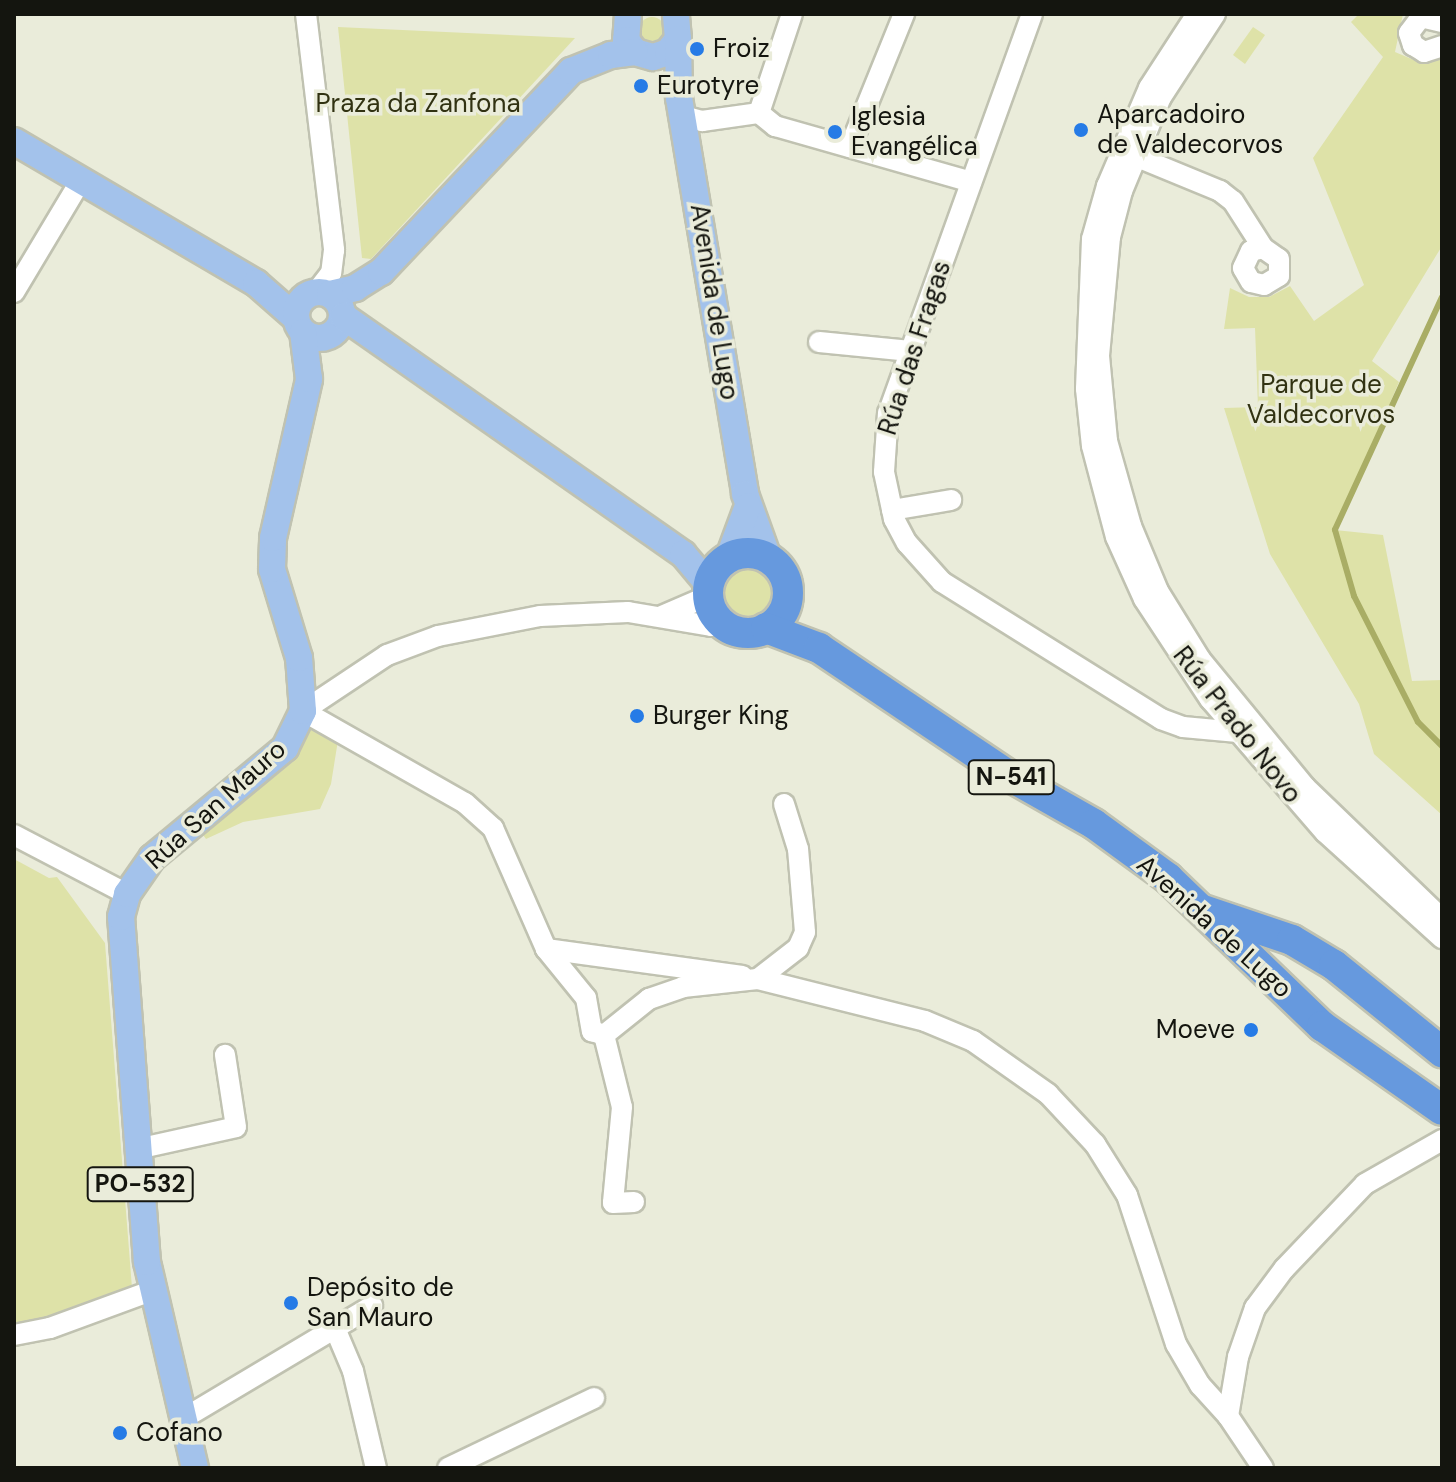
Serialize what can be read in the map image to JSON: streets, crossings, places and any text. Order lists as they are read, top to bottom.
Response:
{
  "streets": {
    "highway": ["Avenida de Lugo", "N-541"],
    "main road": ["Rúa San Mauro", "PO-532"],
    "street": ["Rúa das Fragas", "Rúa Prado Novo"]
  },
  "crossings": [
    ["Avenida de Lugo", "N-541"],
    ["Rúa das Fragas", "Rúa Prado Novo"]
  ],
  "parks": ["Praza da Zanfona", "Parque de Valdecorvos"],
  "places": [
    "Froiz",
    "Eurotyre",
    "Aparcadoiro de Valdecorvos",
    "Iglesia Evangélica",
    "Burger King",
    "Moeve",
    "Depósito de San Mauro",
    "Cofano"
  ]
}
